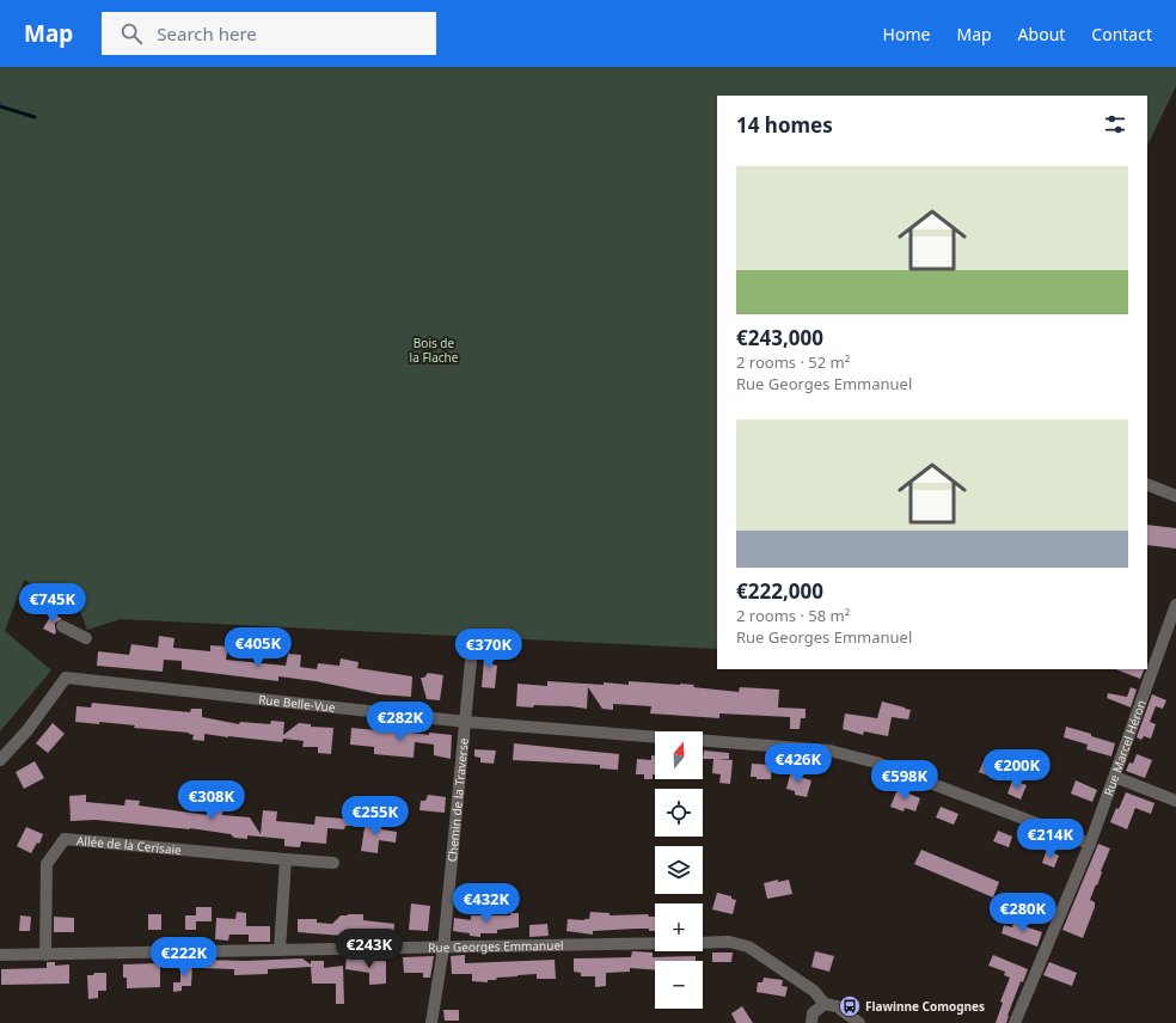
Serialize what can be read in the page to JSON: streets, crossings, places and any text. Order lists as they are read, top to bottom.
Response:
{
  "streets": {
    "street": [
      "Rue Belle-Vue",
      "Rue Marcel Héron",
      "Chemin de la Traverse",
      "Allée de la Cerisaie",
      "Rue Georges Emmanuel"
    ]
  },
  "crossings": [
    ["Rue Belle-Vue", "Chemin de la Traverse"],
    ["Chemin de la Traverse", "Rue Georges Emmanuel"],
    ["Allée de la Cerisaie", "Rue Georges Emmanuel"]
  ],
  "parks": ["Bois de la Flache"],
  "places": {
    "bus stop": ["Flawinne Comognes"]
  },
  "north": "top",
  "page": {
    "header": "Map",
    "search": "Search here",
    "nav": [
      "Home",
      "Map",
      "About",
      "Contact"
    ],
    "heading": "14 homes",
    "list": [
      {
        "name": "€243,000",
        "note": "2 rooms · 52 m² · Rue Georges Emmanuel"
      },
      {
        "name": "€222,000",
        "note": "2 rooms · 58 m² · Rue Georges Emmanuel"
      }
    ],
    "price": [
      "€745K",
      "€405K",
      "€370K",
      "€282K",
      "€426K",
      "€200K",
      "€598K",
      "€308K",
      "€255K",
      "€214K",
      "€432K",
      "€280K",
      "€243K",
      "€222K"
    ],
    "map_buttons": ["+", "−"]
  }
}
